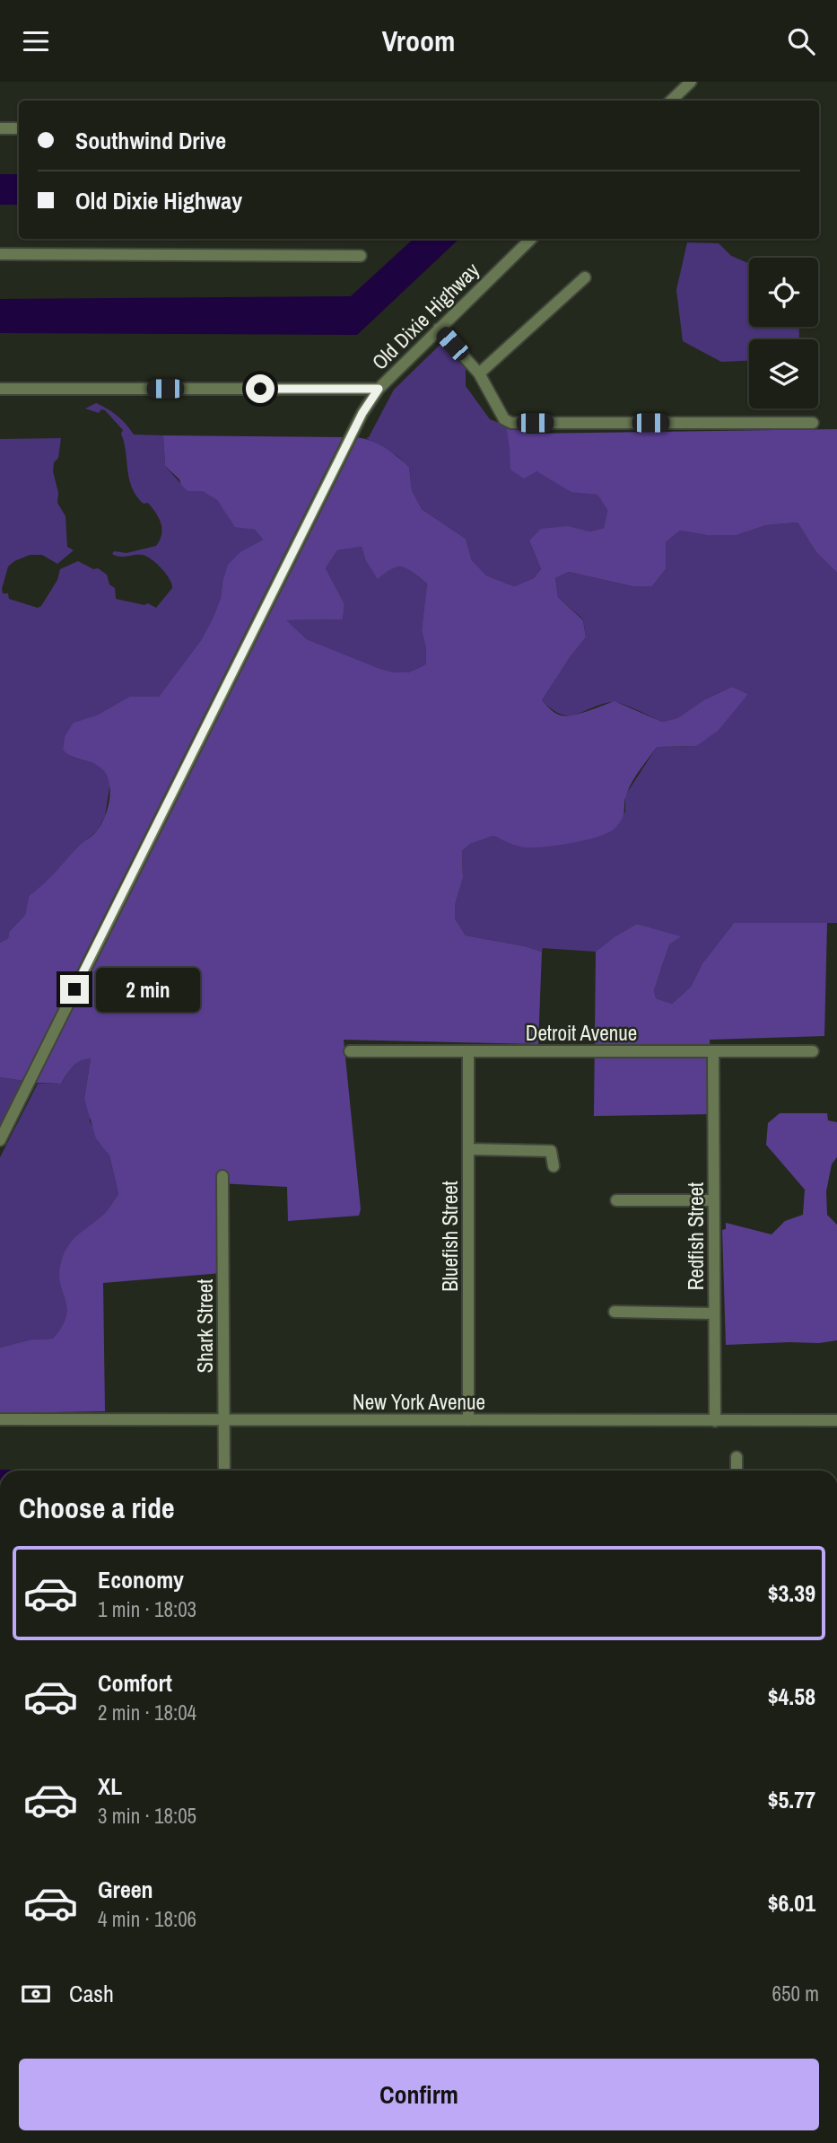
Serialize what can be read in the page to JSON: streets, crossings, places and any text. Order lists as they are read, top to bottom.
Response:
{
  "streets": {
    "street": [
      "Old Dixie Highway",
      "Detroit Avenue",
      "Bluefish Street",
      "Redfish Street",
      "Shark Street",
      "New York Avenue"
    ]
  },
  "crossings": [
    ["Detroit Avenue", "Bluefish Street"],
    ["Detroit Avenue", "Redfish Street"],
    ["Bluefish Street", "New York Avenue"],
    ["Redfish Street", "New York Avenue"],
    ["Shark Street", "New York Avenue"]
  ],
  "page": {
    "header": "Vroom",
    "banner": ["Southwind Drive", "Old Dixie Highway"],
    "bubble": "2 min",
    "heading": "Choose a ride",
    "list": [
      {
        "name": "Economy",
        "note": "1 min · 18:03",
        "value": "$3.39"
      },
      {
        "name": "Comfort",
        "note": "2 min · 18:04",
        "value": "$4.58"
      },
      {
        "name": "XL",
        "note": "3 min · 18:05",
        "value": "$5.77"
      },
      {
        "name": "Green",
        "note": "4 min · 18:06",
        "value": "$6.01"
      }
    ],
    "pay": ["Cash", "650 m"],
    "buttons": "Confirm"
  }
}
